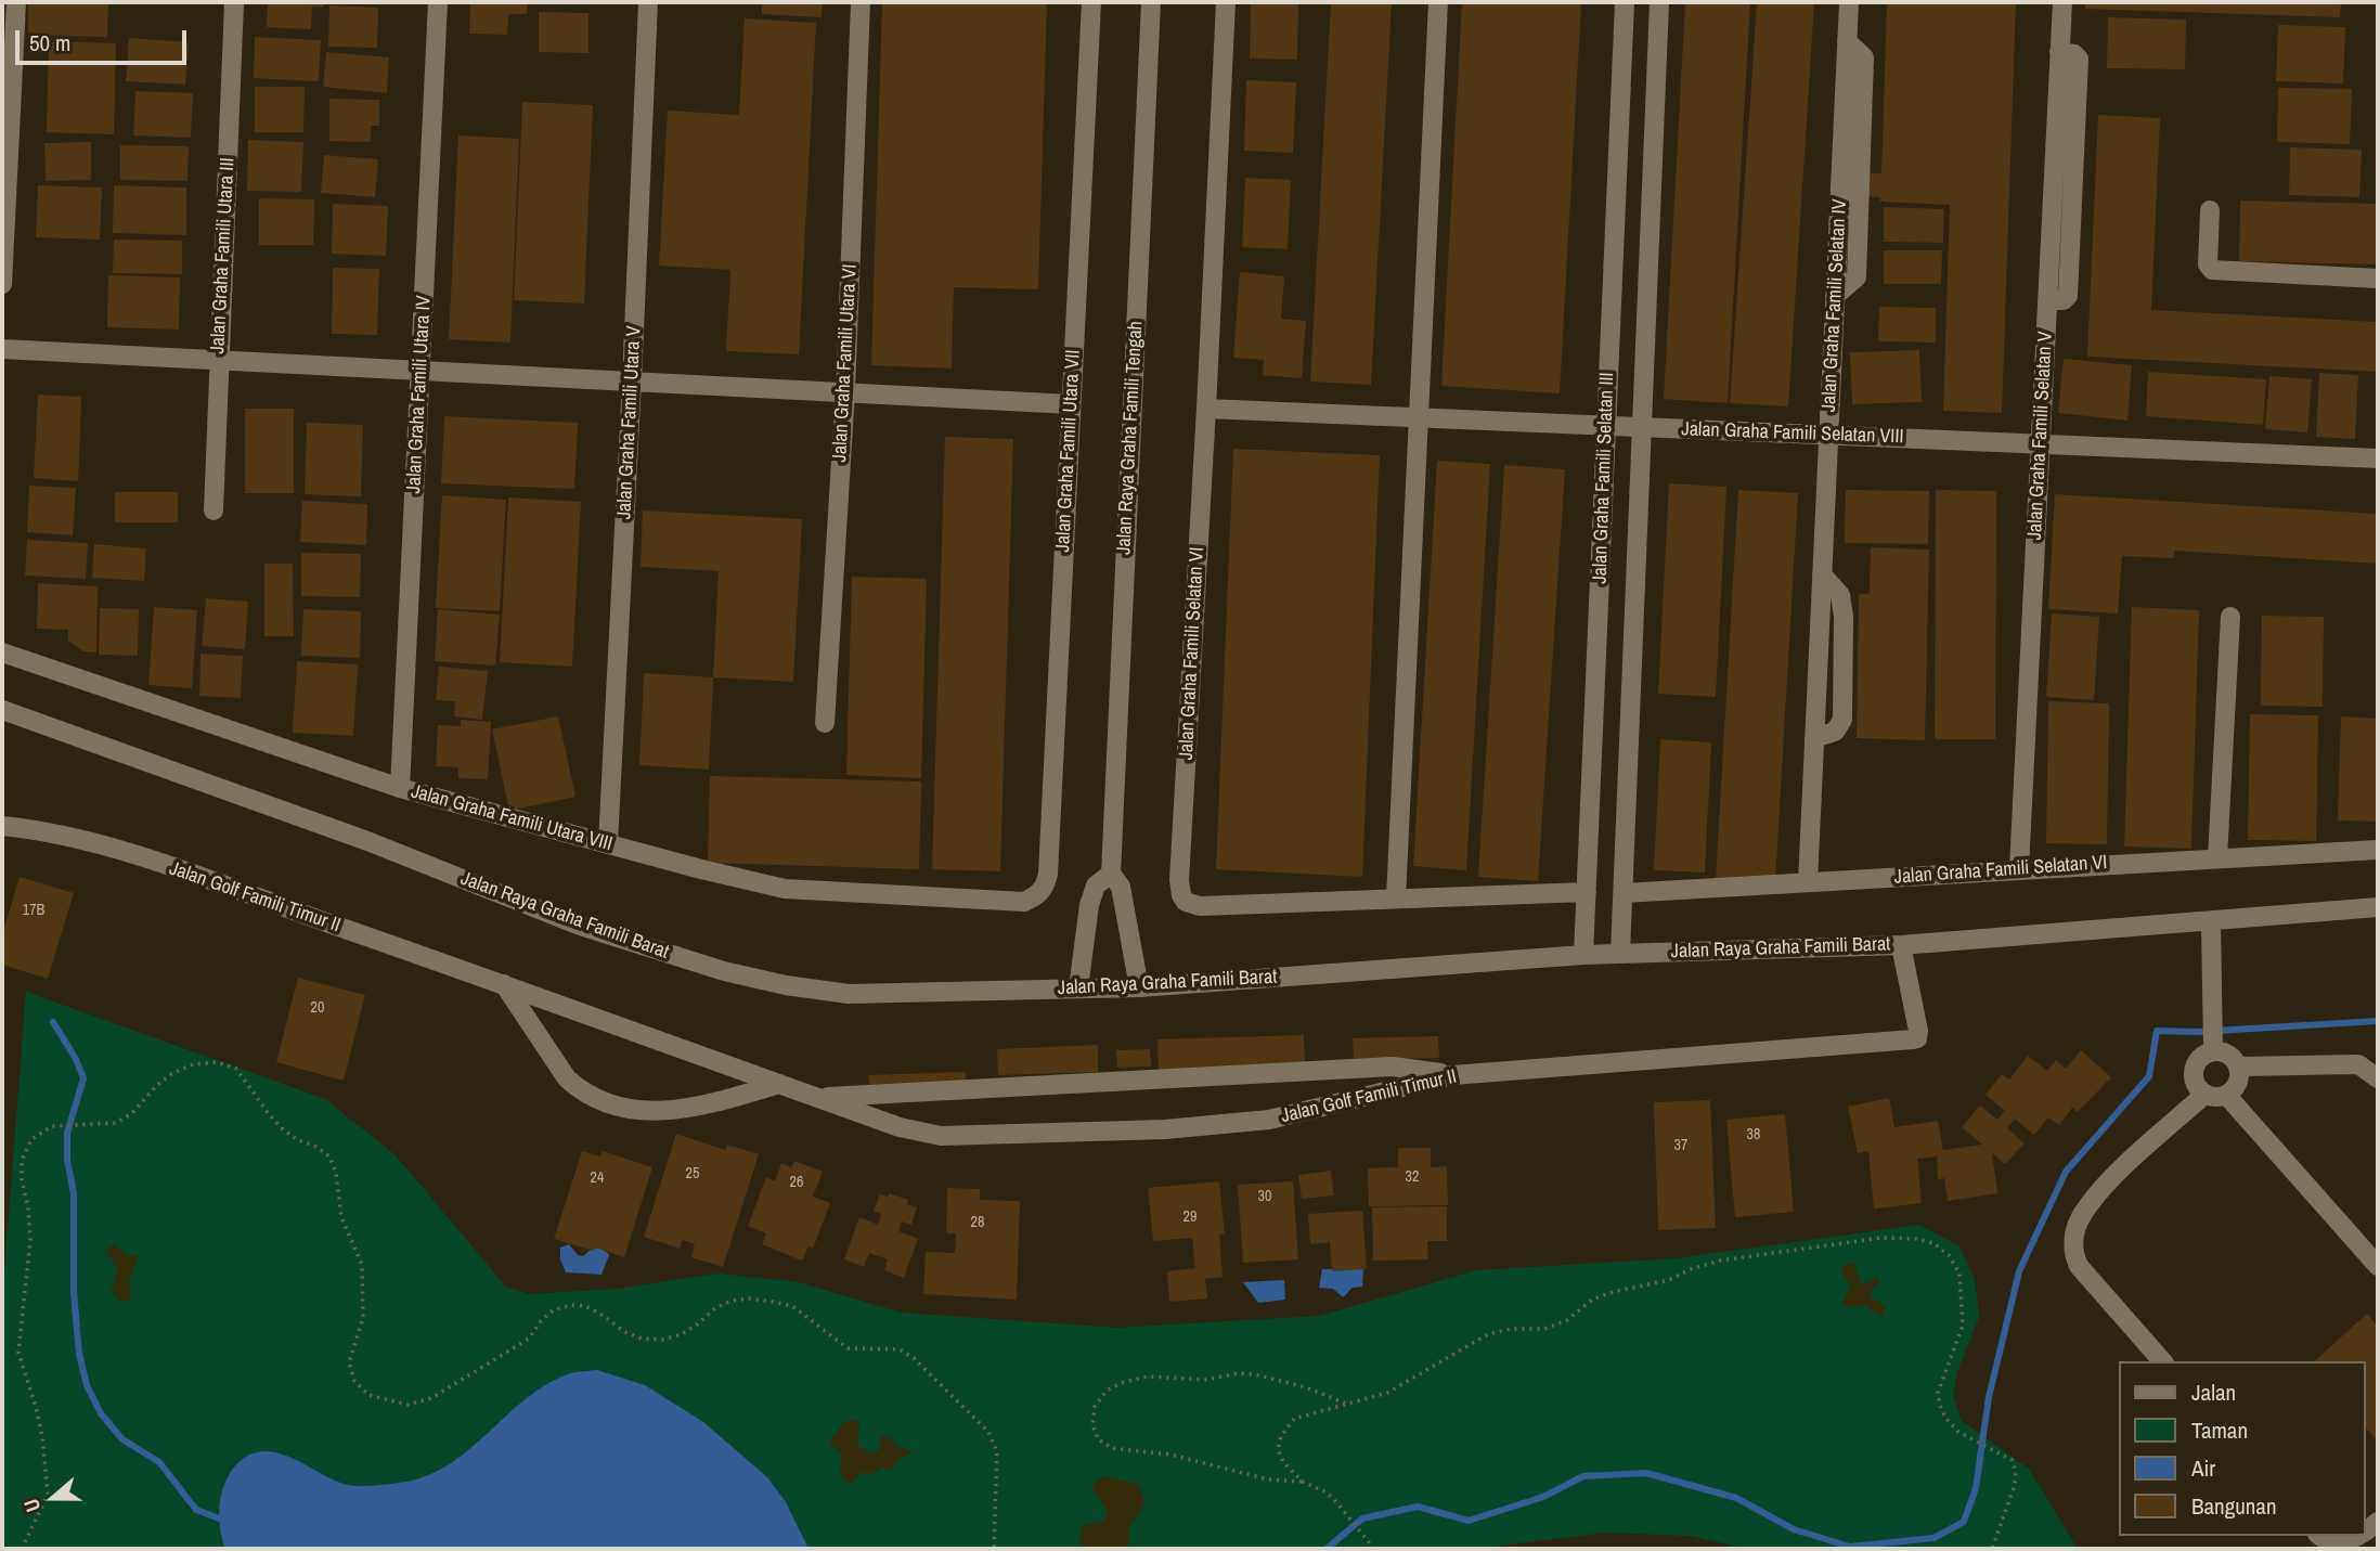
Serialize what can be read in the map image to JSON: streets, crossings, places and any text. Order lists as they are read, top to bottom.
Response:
{
  "streets": {
    "street": [
      "Jalan Graha Famili Utara III",
      "Jalan Graha Famili Selatan IV",
      "Jalan Graha Famili Utara VI",
      "Jalan Graha Famili Utara IV",
      "Jalan Graha Famili Utara V",
      "Jalan Graha Famili Selatan VIII",
      "Jalan Graha Famili Selatan V",
      "Jalan Raya Graha Famili Tengah",
      "Jalan Graha Famili Utara VII",
      "Jalan Graha Famili Selatan III",
      "Jalan Graha Famili Selatan VI",
      "Jalan Graha Famili Utara VIII",
      "Jalan Golf Famili Timur II",
      "Jalan Raya Graha Famili Barat"
    ]
  },
  "crossings": [
    ["Jalan Graha Famili Selatan IV", "Jalan Graha Famili Selatan VIII"],
    ["Jalan Graha Famili Selatan IV", "Jalan Graha Famili Selatan VI"],
    ["Jalan Graha Famili Utara IV", "Jalan Graha Famili Utara VIII"],
    ["Jalan Graha Famili Utara V", "Jalan Graha Famili Utara VIII"],
    ["Jalan Graha Famili Selatan VIII", "Jalan Graha Famili Selatan V"],
    ["Jalan Graha Famili Selatan VIII", "Jalan Graha Famili Selatan III"],
    ["Jalan Graha Famili Selatan VIII", "Jalan Graha Famili Selatan VI"],
    ["Jalan Graha Famili Selatan V", "Jalan Graha Famili Selatan VI"],
    ["Jalan Raya Graha Famili Tengah", "Jalan Raya Graha Famili Barat"],
    ["Jalan Graha Famili Utara VII", "Jalan Graha Famili Utara VIII"],
    ["Jalan Graha Famili Selatan III", "Jalan Graha Famili Selatan VI"],
    ["Jalan Graha Famili Selatan III", "Jalan Raya Graha Famili Barat"],
    ["Jalan Golf Famili Timur II", "Jalan Raya Graha Famili Barat"]
  ],
  "house_numbers": [
    "17B",
    "20",
    "38",
    "37",
    "25",
    "32",
    "24",
    "26",
    "30",
    "29",
    "28"
  ],
  "legend": [
    "Jalan",
    "Taman",
    "Air",
    "Bangunan"
  ],
  "scale_bar": "50 m",
  "north": "left"
}
